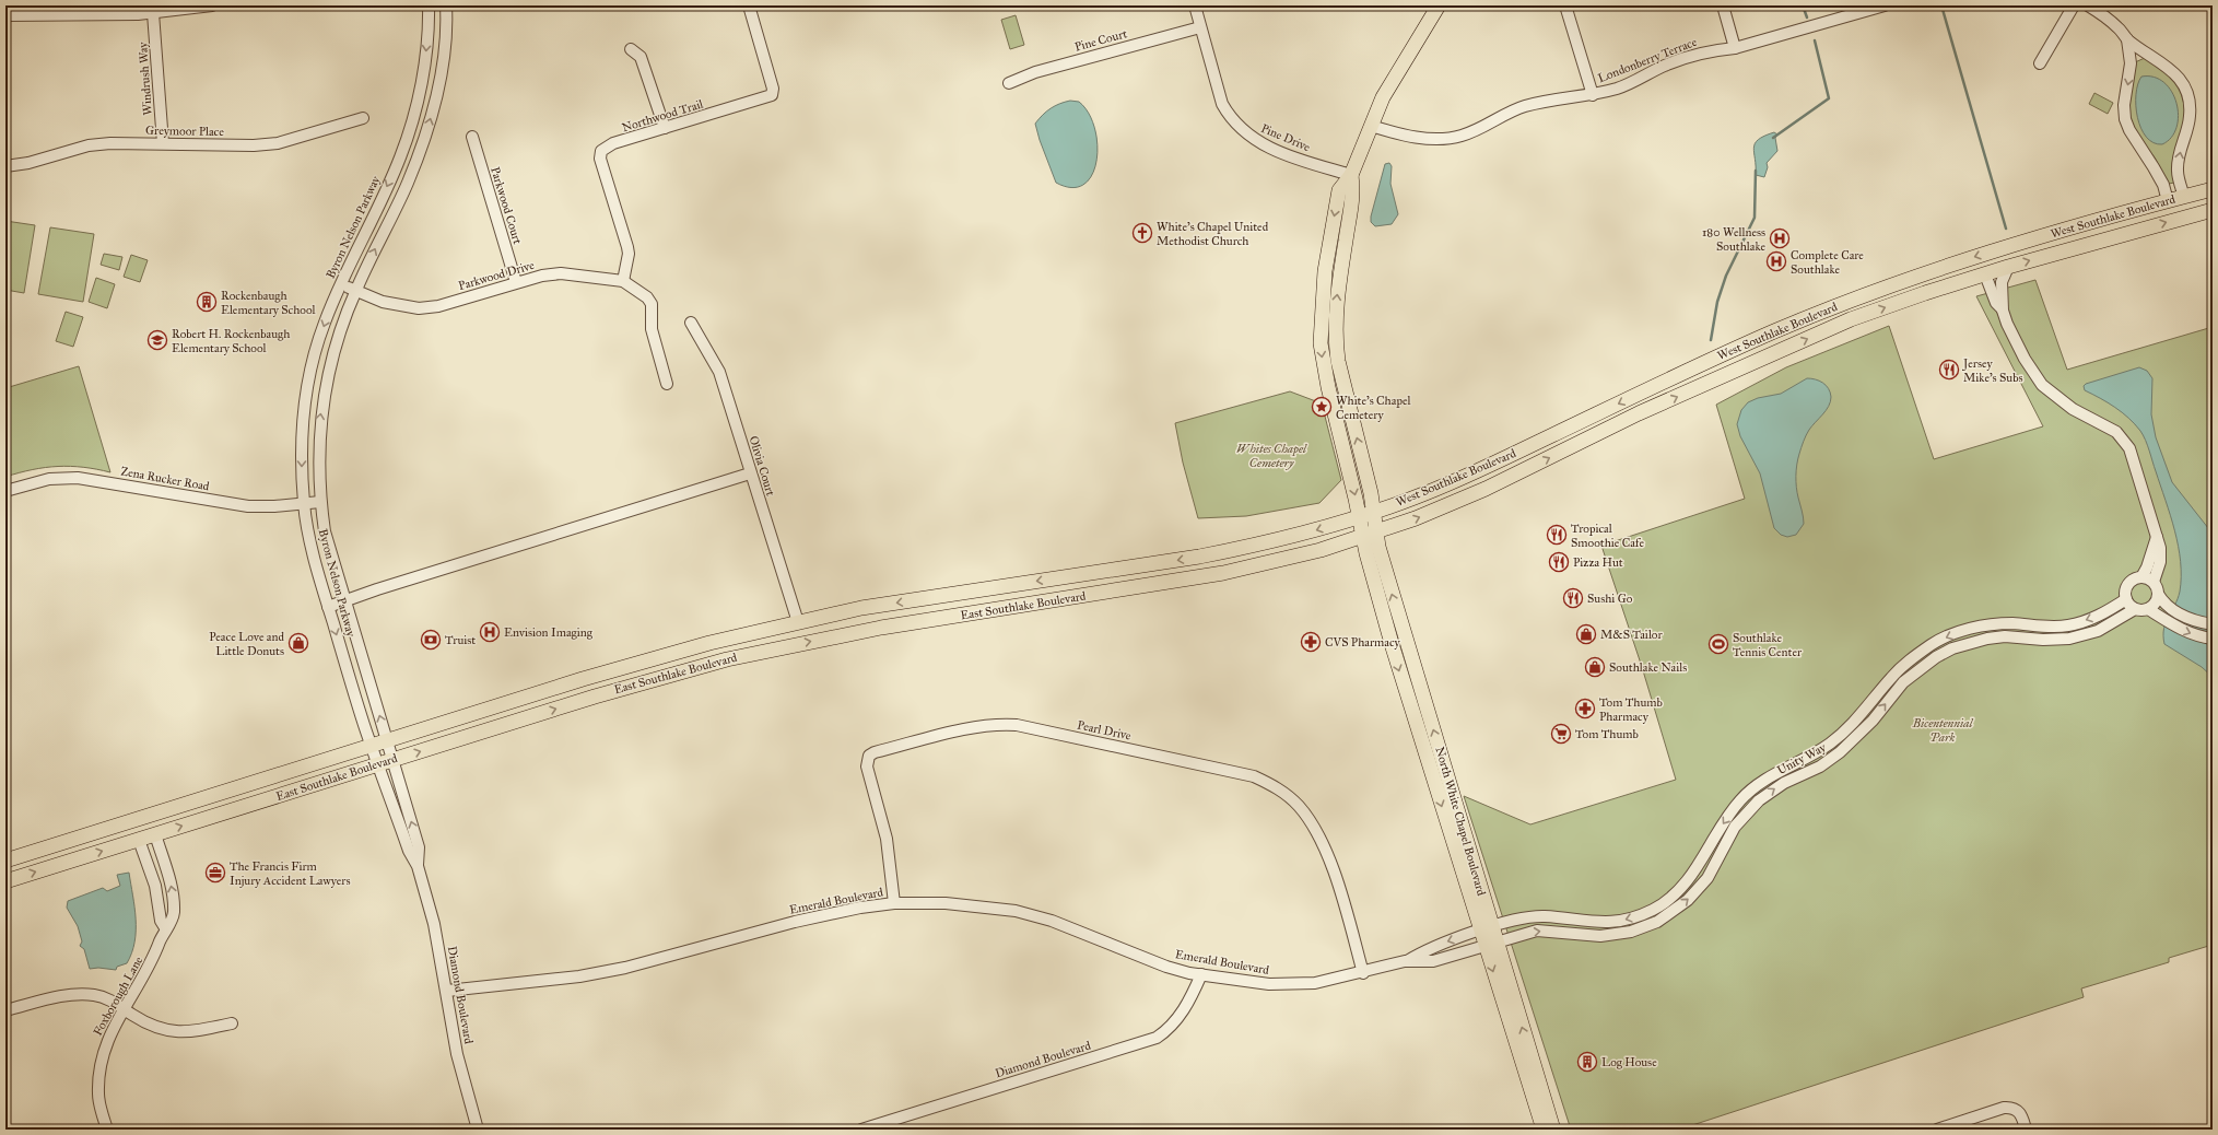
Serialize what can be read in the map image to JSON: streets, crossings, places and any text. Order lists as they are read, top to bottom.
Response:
{
  "streets": {
    "main road": ["West Southlake Boulevard", "East Southlake Boulevard", "North White Chapel Boulevard"],
    "street": [
      "Pine Court",
      "Londonberry Terrace",
      "Windrush Way",
      "Northwood Trail",
      "Greymoor Place",
      "Pine Drive",
      "Parkwood Court",
      "Byron Nelson Parkway",
      "Parkwood Drive",
      "Olivia Court",
      "Zena Rucker Road",
      "Pearl Drive",
      "Unity Way",
      "Emerald Boulevard",
      "Diamond Boulevard",
      "Foxborough Lane"
    ]
  },
  "crossings": [
    ["Pine Court", "Pine Drive"],
    ["Windrush Way", "Greymoor Place"],
    ["Northwood Trail", "Parkwood Drive"],
    ["Pine Drive", "North White Chapel Boulevard"],
    ["Parkwood Court", "Parkwood Drive"],
    ["West Southlake Boulevard", "East Southlake Boulevard"],
    ["West Southlake Boulevard", "North White Chapel Boulevard"],
    ["Byron Nelson Parkway", "Parkwood Drive"],
    ["Byron Nelson Parkway", "Zena Rucker Road"],
    ["Byron Nelson Parkway", "East Southlake Boulevard"],
    ["Byron Nelson Parkway", "Diamond Boulevard"],
    ["Olivia Court", "East Southlake Boulevard"],
    ["East Southlake Boulevard", "North White Chapel Boulevard"],
    ["East Southlake Boulevard", "Diamond Boulevard"],
    ["East Southlake Boulevard", "Foxborough Lane"],
    ["Pearl Drive", "Emerald Boulevard"],
    ["Unity Way", "North White Chapel Boulevard"],
    ["Unity Way", "Emerald Boulevard"],
    ["North White Chapel Boulevard", "Emerald Boulevard"],
    ["Emerald Boulevard", "Diamond Boulevard"]
  ],
  "parks": ["Whites Chapel Cemetery", "Bicentennial Park"],
  "places": {
    "church": ["White's Chapel United Methodist Church"],
    "hospital": ["180 Wellness Southlake", "Complete Care Southlake", "Envision Imaging"],
    "building": ["Rockenbaugh Elementary School", "Log House"],
    "school or university": ["Robert H. Rockenbaugh Elementary School"],
    "restaurant": [
      "Jersey Mike's Subs",
      "Tropical Smoothie Cafe",
      "Pizza Hut",
      "Sushi Go"
    ],
    "place": ["White's Chapel Cemetery"],
    "shop": ["M&S Tailor", "Peace Love and Little Donuts", "Southlake Nails"],
    "bank": ["Truist"],
    "pharmacy": ["CVS Pharmacy", "Tom Thumb Pharmacy"],
    "sports": ["Southlake Tennis Center"],
    "supermarket": ["Tom Thumb"],
    "office": ["The Francis Firm Injury Accident Lawyers"]
  }
}
